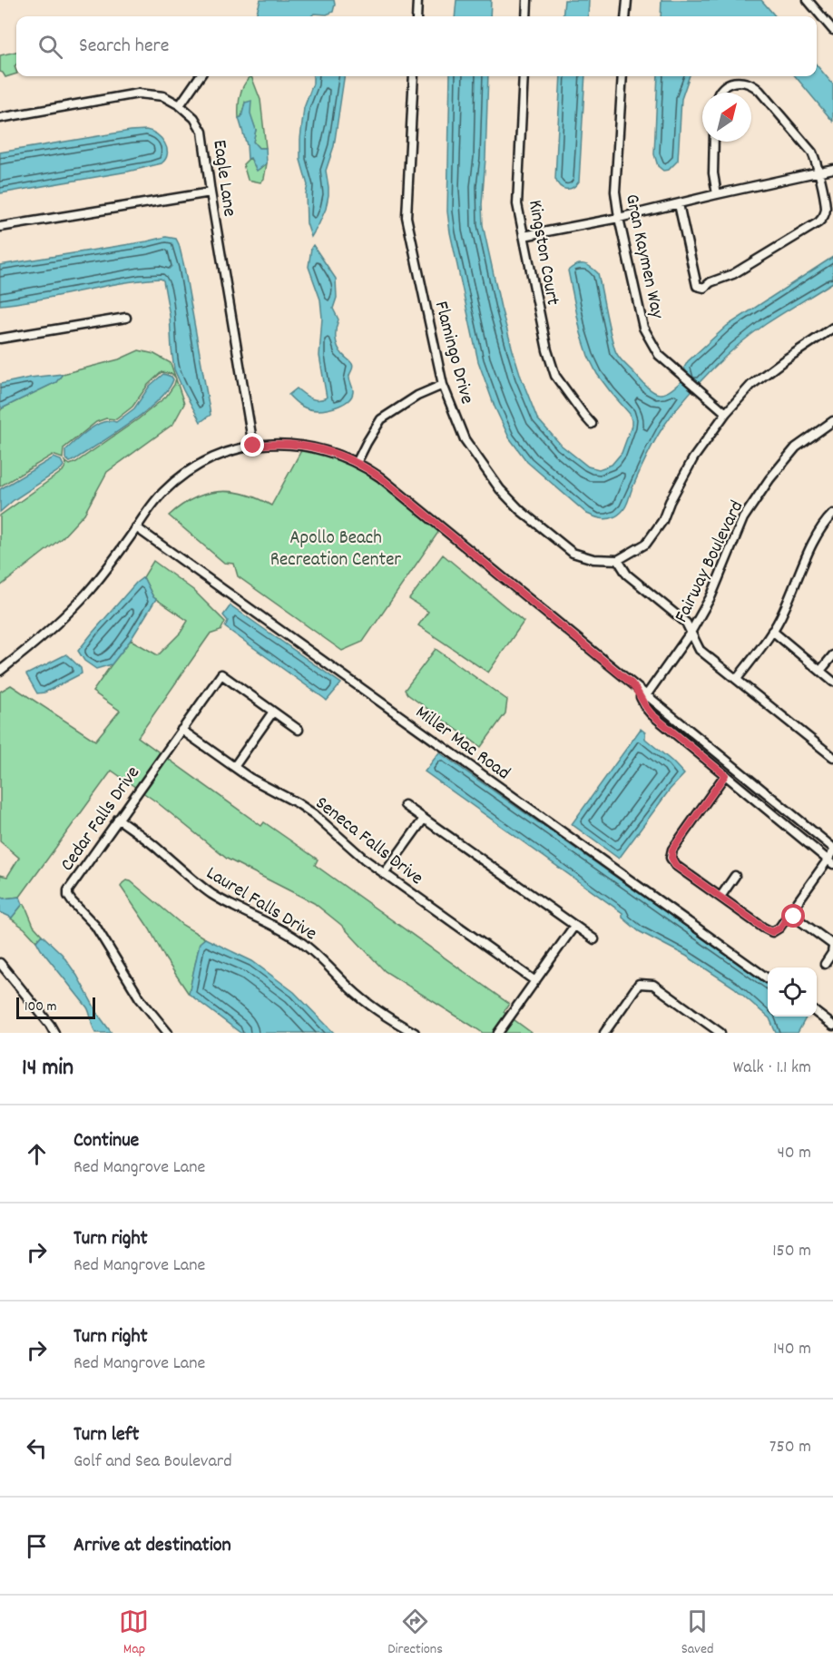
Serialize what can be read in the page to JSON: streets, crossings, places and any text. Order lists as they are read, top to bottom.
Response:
{
  "streets": {
    "street": [
      "Eagle Lane",
      "Kingston Court",
      "Gran Kaymen Way",
      "Flamingo Drive",
      "Fairway Boulevard",
      "Miller Mac Road",
      "Cedar Falls Drive",
      "Seneca Falls Drive",
      "Laurel Falls Drive"
    ]
  },
  "crossings": [
    ["Cedar Falls Drive", "Seneca Falls Drive"],
    ["Cedar Falls Drive", "Laurel Falls Drive"]
  ],
  "parks": ["Apollo Beach Recreation Center"],
  "scale_bar": "100 m",
  "north": "top right",
  "page": {
    "search": "Search here",
    "scale": "100 m",
    "heading": ["14 min", "Walk · 1.1 km"],
    "list": [
      ["Continue", "Red Mangrove Lane", "40 m"],
      ["Turn right", "Red Mangrove Lane", "150 m"],
      ["Turn right", "Red Mangrove Lane", "140 m"],
      ["Turn left", "Golf and Sea Boulevard", "750 m"],
      "Arrive at destination"
    ],
    "nav": ["Map", "Directions", "Saved"]
  }
}
